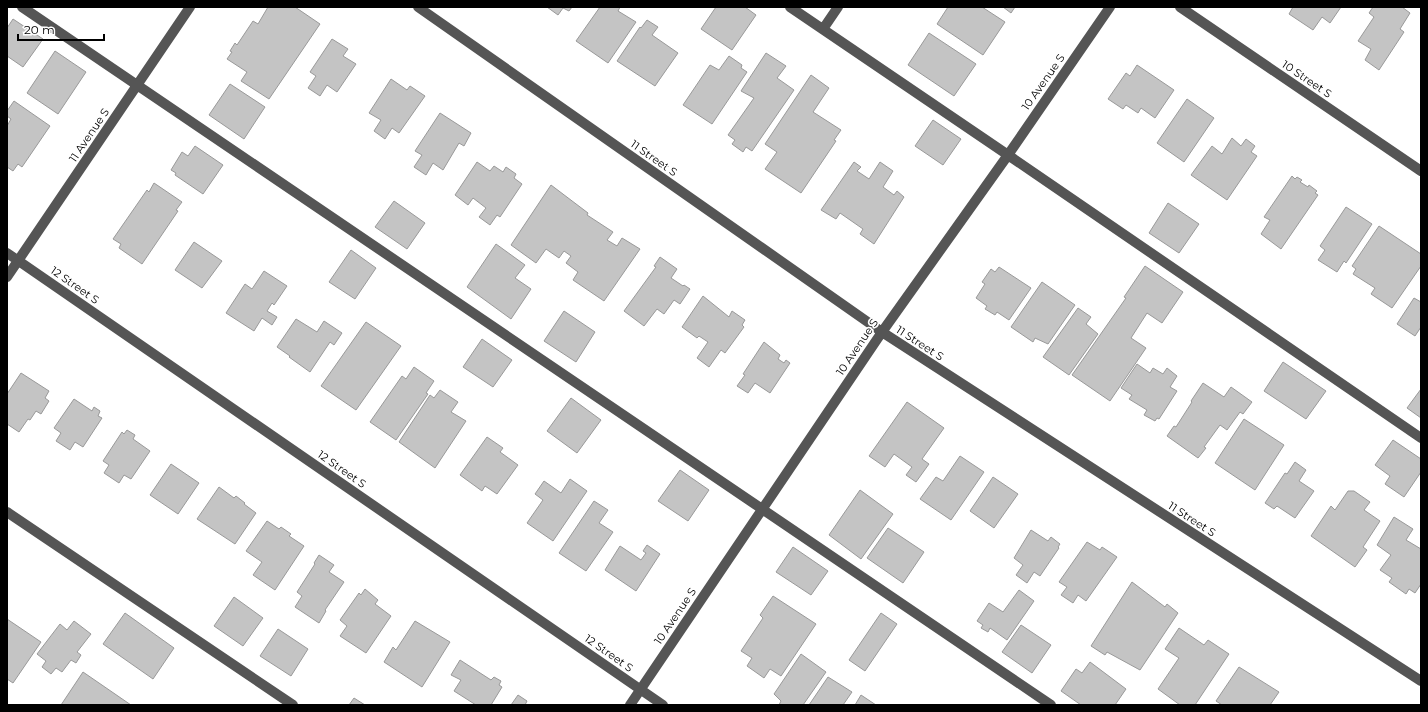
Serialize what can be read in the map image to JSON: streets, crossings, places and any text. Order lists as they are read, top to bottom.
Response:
{
  "streets": {
    "street": [
      "10 Street S",
      "10 Avenue S",
      "11 Avenue S",
      "11 Street S",
      "12 Street S"
    ]
  },
  "crossings": [
    ["10 Avenue S", "11 Street S"],
    ["10 Avenue S", "12 Street S"],
    ["11 Avenue S", "12 Street S"]
  ],
  "scale_bar": "20 m"
}
